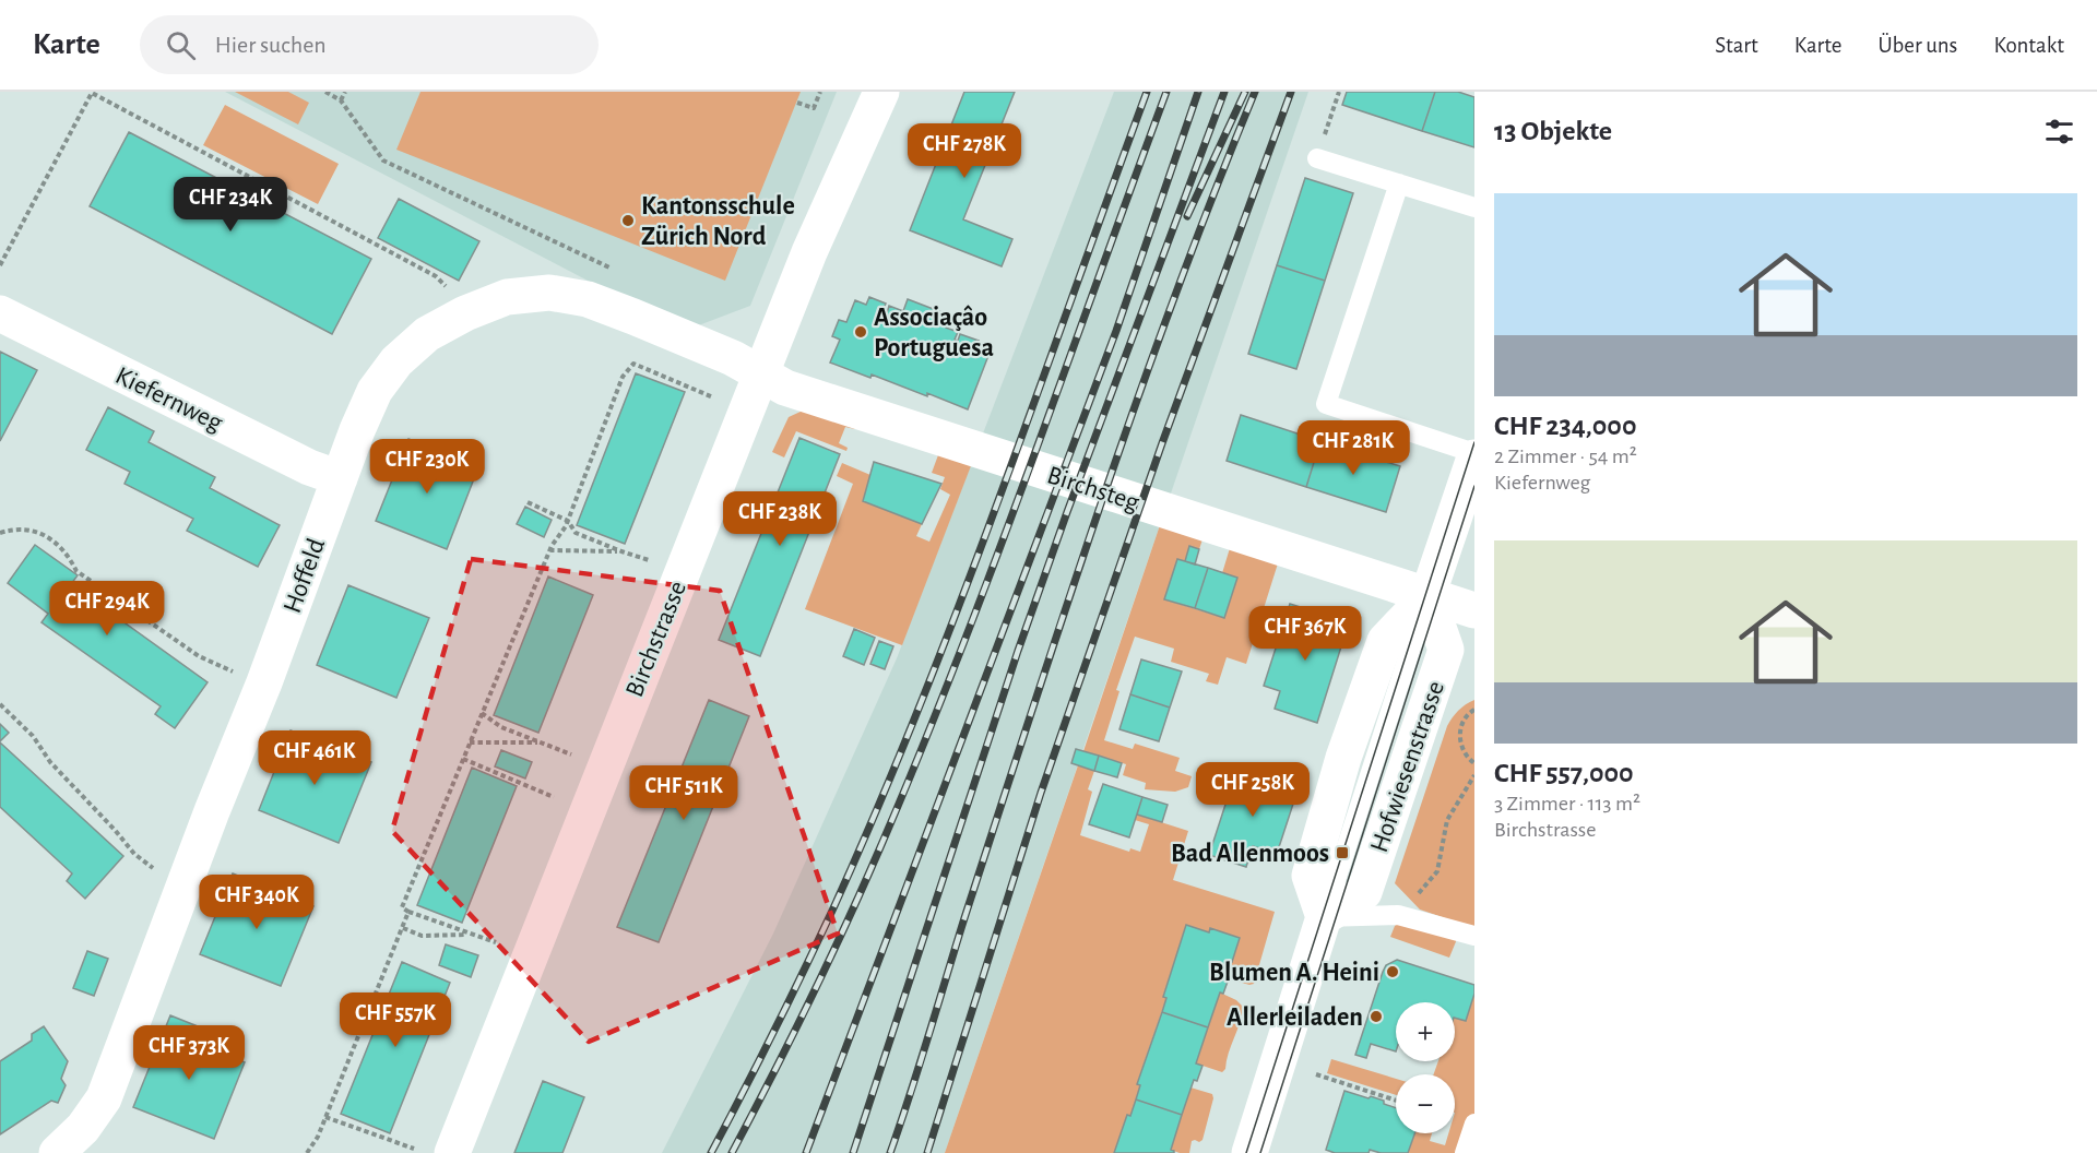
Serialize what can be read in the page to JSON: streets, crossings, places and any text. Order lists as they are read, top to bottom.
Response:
{
  "streets": {
    "street": [
      "Kiefernweg",
      "Birchsteg",
      "Hoffeld",
      "Birchstrasse",
      "Hofwiesenstrasse"
    ]
  },
  "crossings": [
    ["Kiefernweg", "Hoffeld"],
    ["Birchsteg", "Hoffeld"],
    ["Birchsteg", "Birchstrasse"],
    ["Birchsteg", "Hofwiesenstrasse"],
    ["Hoffeld", "Birchstrasse"]
  ],
  "places": {
    "other": [
      "Kantonsschule Zürich Nord",
      "Associaçâo Portuguesa",
      "Blumen A. Heini",
      "Allerleiladen"
    ],
    "transit": ["Bad Allenmoos"]
  },
  "page": {
    "header": "Karte",
    "search": "Hier suchen",
    "nav": [
      "Start",
      "Karte",
      "Über uns",
      "Kontakt"
    ],
    "heading": "13 Objekte",
    "price": [
      "CHF 278K",
      "CHF 234K",
      "CHF 281K",
      "CHF 230K",
      "CHF 238K",
      "CHF 294K",
      "CHF 367K",
      "CHF 461K",
      "CHF 258K",
      "CHF 511K",
      "CHF 340K",
      "CHF 557K",
      "CHF 373K"
    ],
    "list": [
      {
        "name": "CHF 234,000",
        "note": "2 Zimmer · 54 m² · Kiefernweg"
      },
      {
        "name": "CHF 557,000",
        "note": "3 Zimmer · 113 m² · Birchstrasse"
      }
    ],
    "map_buttons": ["+", "−"]
  }
}
